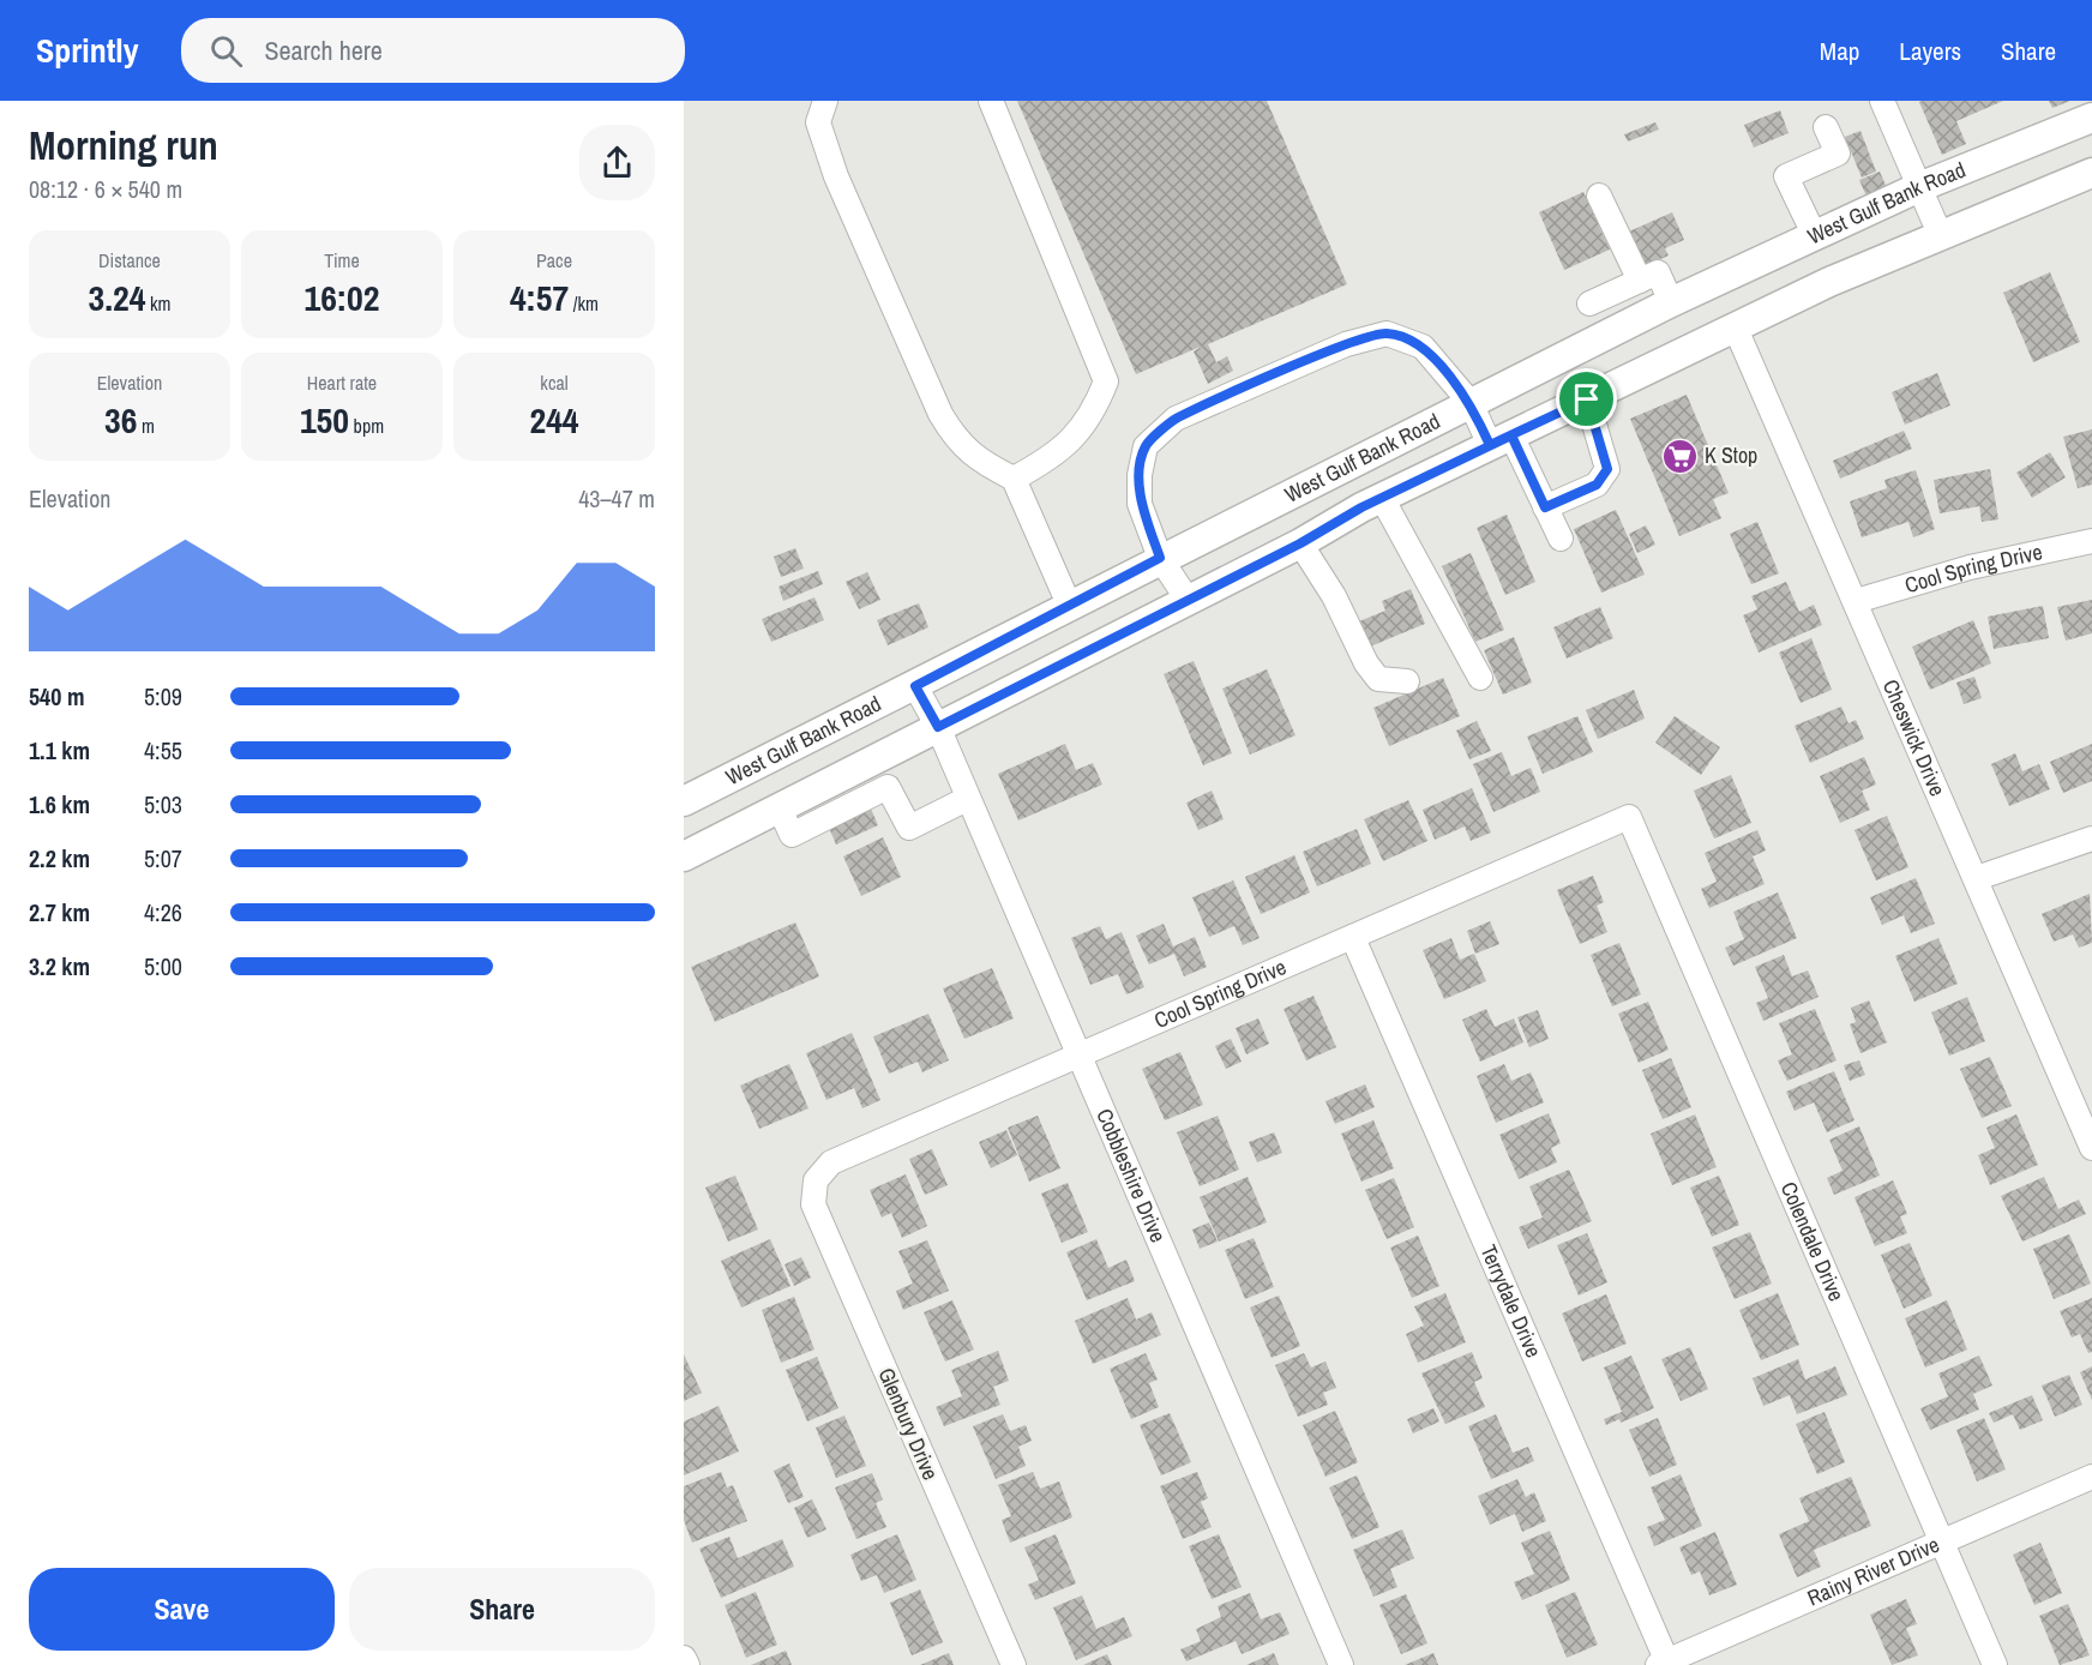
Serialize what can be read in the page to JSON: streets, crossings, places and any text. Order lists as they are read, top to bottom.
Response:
{
  "streets": {
    "main road": ["West Gulf Bank Road"],
    "street": [
      "Cool Spring Drive",
      "Cheswick Drive",
      "Cobbleshire Drive",
      "Colendale Drive",
      "Terrydale Drive",
      "Glenbury Drive",
      "Rainy River Drive"
    ]
  },
  "crossings": [
    ["West Gulf Bank Road", "Cheswick Drive"],
    ["West Gulf Bank Road", "Cobbleshire Drive"],
    ["Cool Spring Drive", "Cheswick Drive"],
    ["Cool Spring Drive", "Cobbleshire Drive"],
    ["Cool Spring Drive", "Colendale Drive"],
    ["Cool Spring Drive", "Terrydale Drive"],
    ["Cool Spring Drive", "Glenbury Drive"],
    ["Colendale Drive", "Rainy River Drive"],
    ["Terrydale Drive", "Rainy River Drive"]
  ],
  "places": {
    "supermarket": ["K Stop"]
  },
  "page": {
    "header": "Sprintly",
    "search": "Search here",
    "nav": ["Map", "Layers", "Share"],
    "heading": ["Morning run", "08:12 · 6 × 540 m"],
    "stats": [
      ["Distance", "3.24 km"],
      ["Time", "16:02"],
      ["Pace", "4:57 /km"],
      ["Elevation", "36 m"],
      ["Heart rate", "150 bpm"],
      ["kcal", "244"]
    ],
    "chart": ["Elevation", "43–47 m"],
    "list": [
      {
        "name": "540 m",
        "note": "5:09"
      },
      {
        "name": "1.1 km",
        "note": "4:55"
      },
      {
        "name": "1.6 km",
        "note": "5:03"
      },
      {
        "name": "2.2 km",
        "note": "5:07"
      },
      {
        "name": "2.7 km",
        "note": "4:26"
      },
      {
        "name": "3.2 km",
        "note": "5:00"
      }
    ],
    "buttons": ["Save", "Share"]
  }
}
